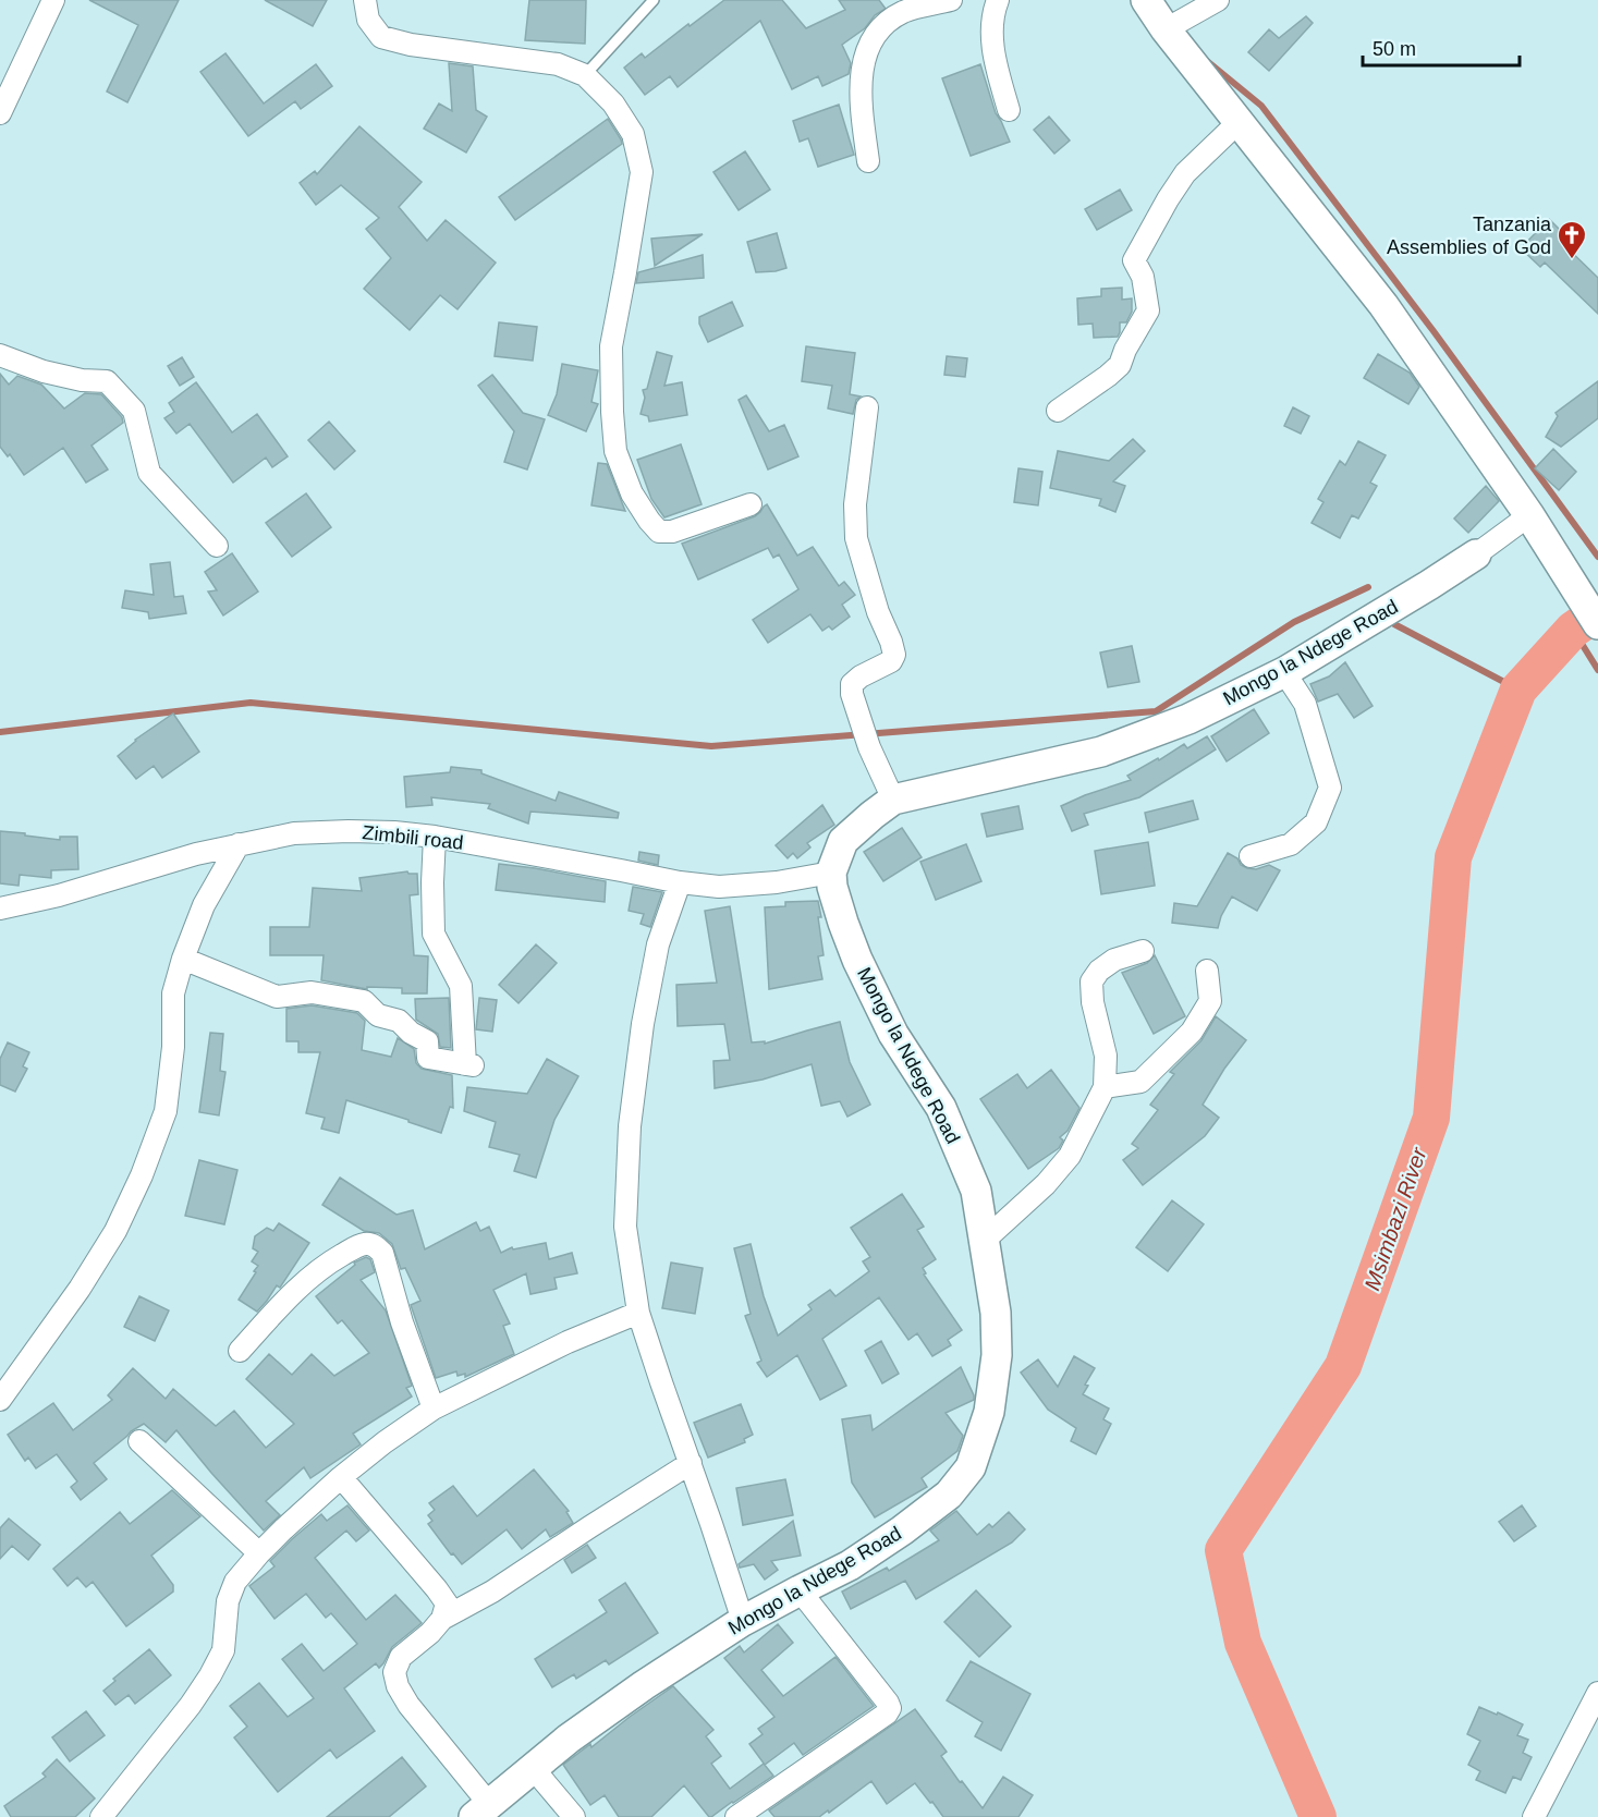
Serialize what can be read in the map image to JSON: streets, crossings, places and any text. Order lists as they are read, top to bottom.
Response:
{
  "streets": {
    "street": ["Mongo la Ndege Road", "Zimbili road"]
  },
  "crossings": [
    ["Mongo la Ndege Road", "Zimbili road"]
  ],
  "water": ["Msimbazi River"],
  "places": {
    "church": ["Tanzania Assemblies of God"]
  },
  "scale_bar": "50 m"
}
